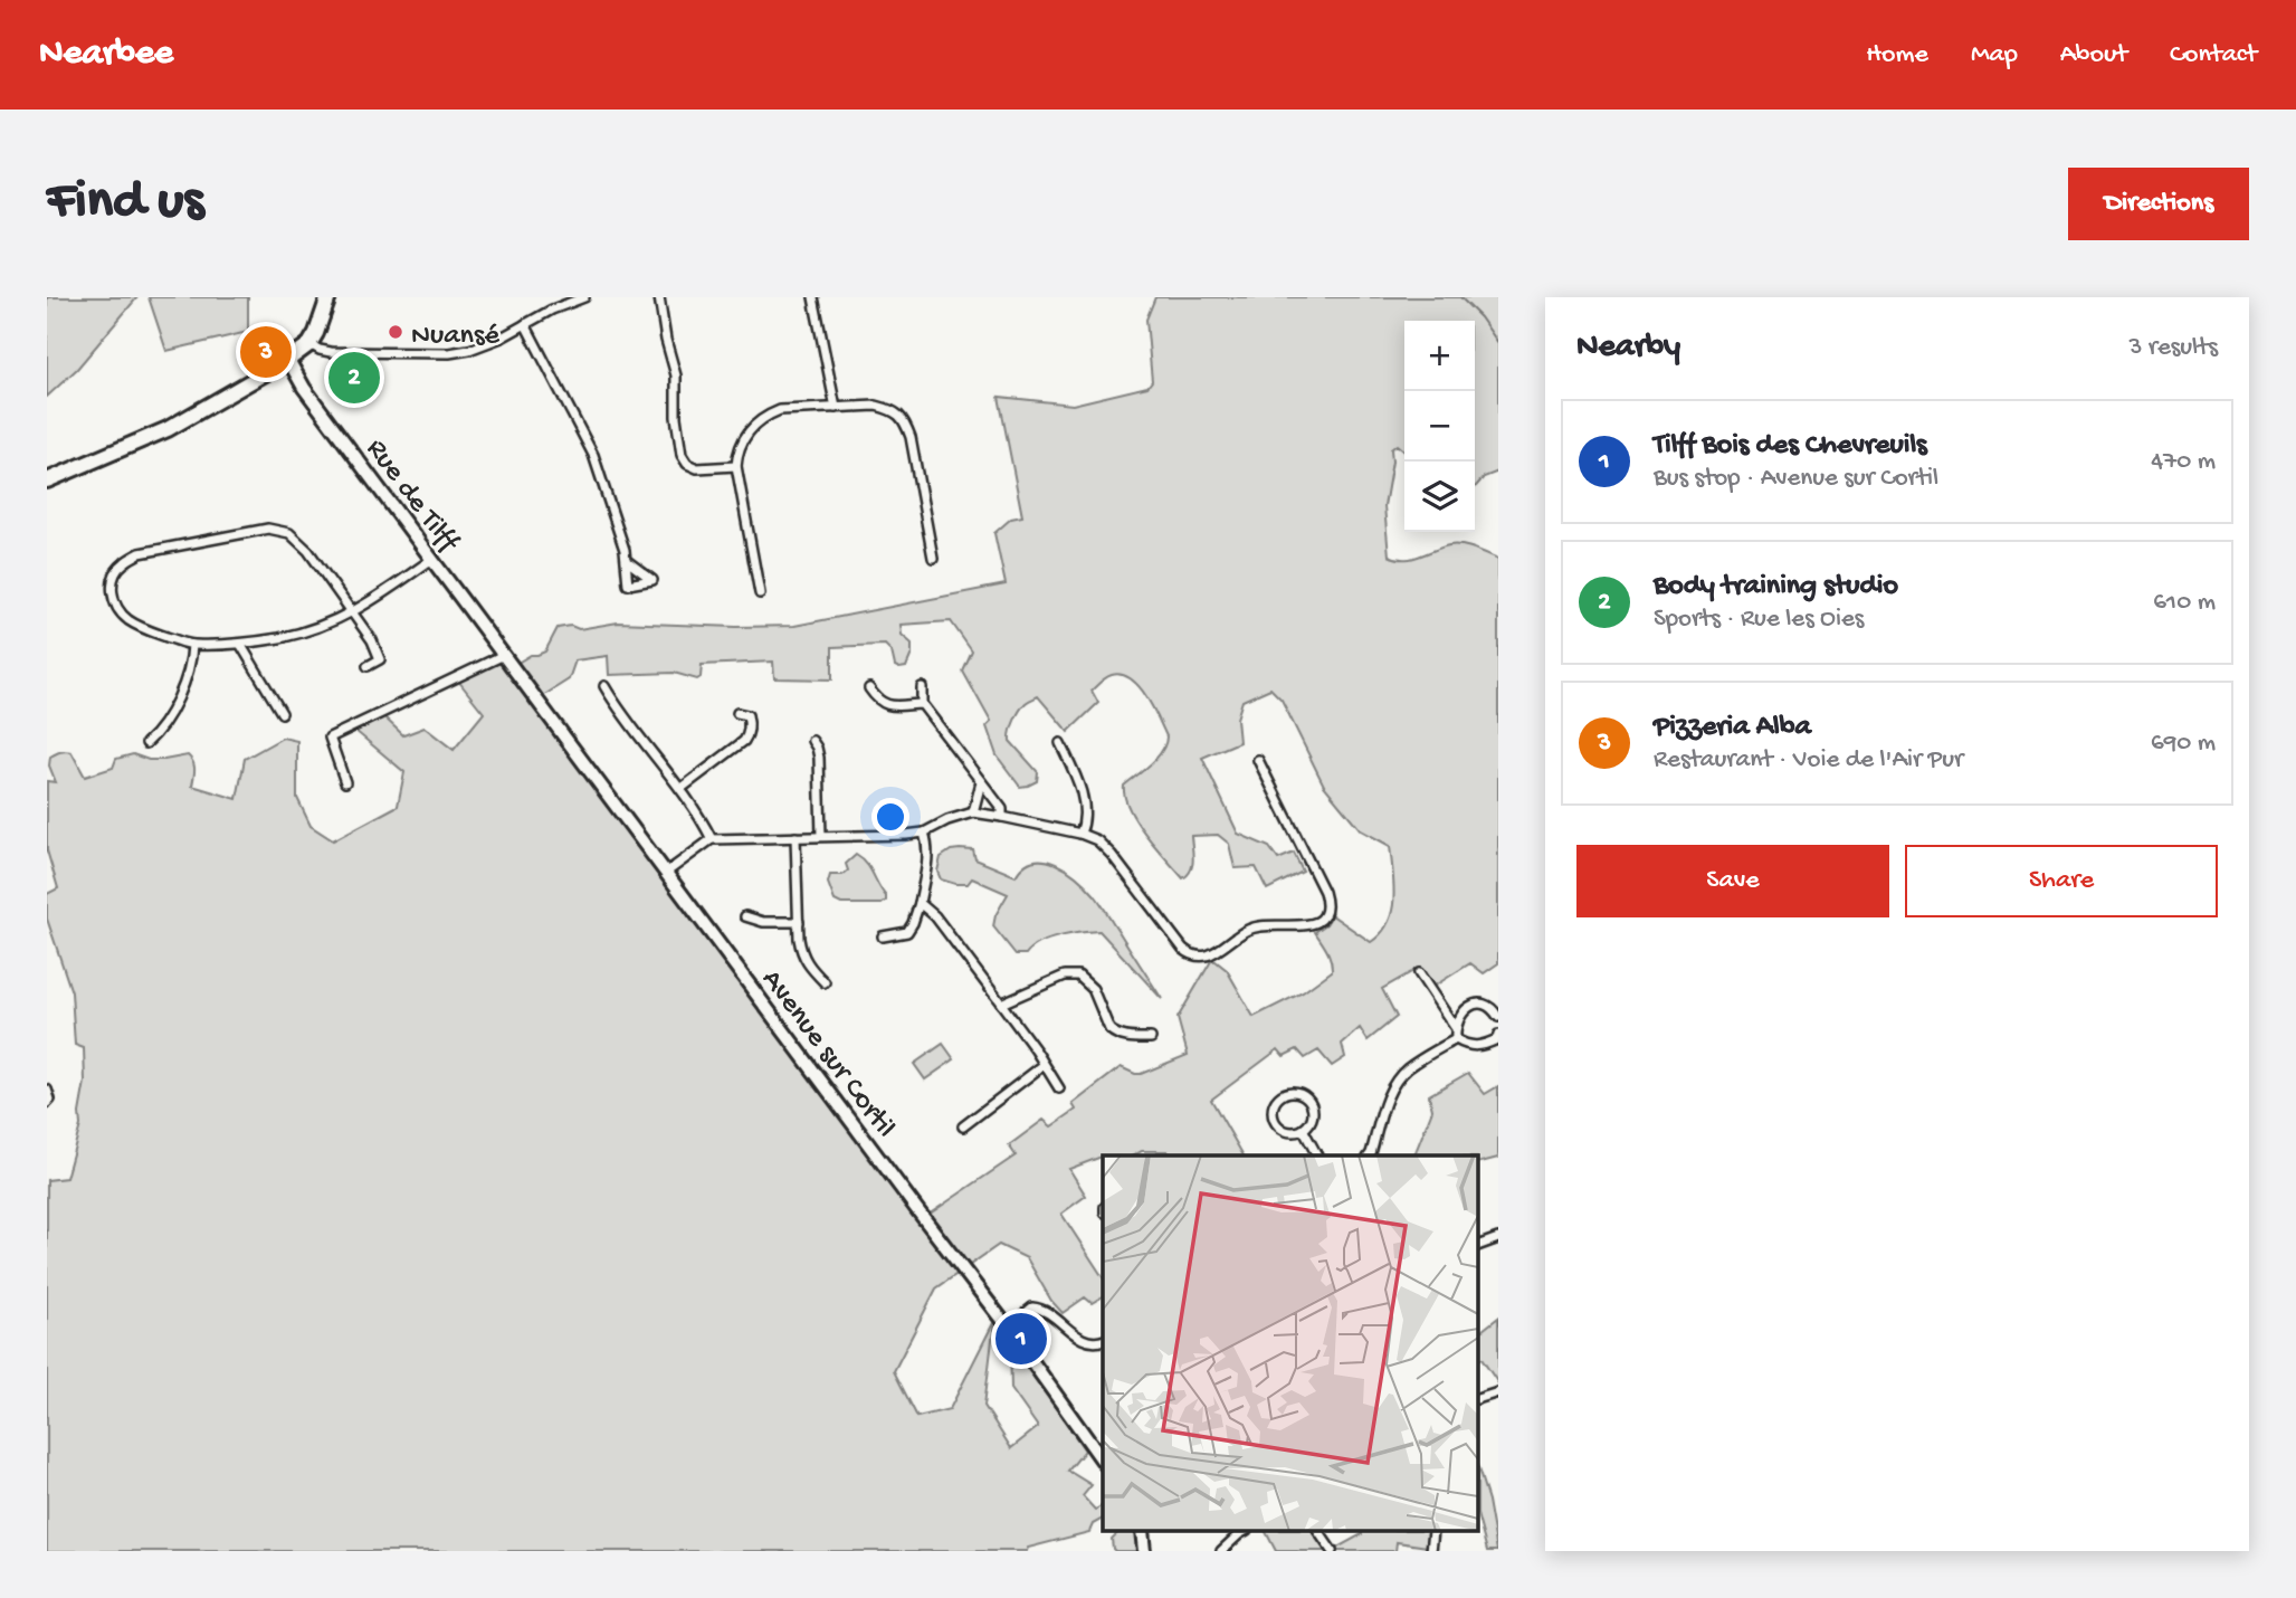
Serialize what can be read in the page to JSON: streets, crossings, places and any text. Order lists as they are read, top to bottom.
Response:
{
  "streets": {
    "main road": ["Rue de Tilff", "Avenue sur Cortil"]
  },
  "crossings": [
    ["Rue de Tilff", "Avenue sur Cortil"]
  ],
  "places": ["Nuansé"],
  "page": {
    "header": "Nearbee",
    "nav": [
      "Home",
      "Map",
      "About",
      "Contact"
    ],
    "buttons": [
      "Directions",
      ["Save", "Share"]
    ],
    "title": "Find us",
    "heading": ["Nearby", "3 results"],
    "map_buttons": ["+", "−"],
    "pins": ["3", "2", "1"],
    "list": [
      {
        "mark": "1",
        "name": "Tilff Bois des Chevreuils",
        "note": "Bus stop · Avenue sur Cortil",
        "value": "470 m"
      },
      {
        "mark": "2",
        "name": "Body training studio",
        "note": "Sports · Rue les Oies",
        "value": "610 m"
      },
      {
        "mark": "3",
        "name": "Pizzeria Alba",
        "note": "Restaurant · Voie de l'Air Pur",
        "value": "690 m"
      }
    ]
  }
}
